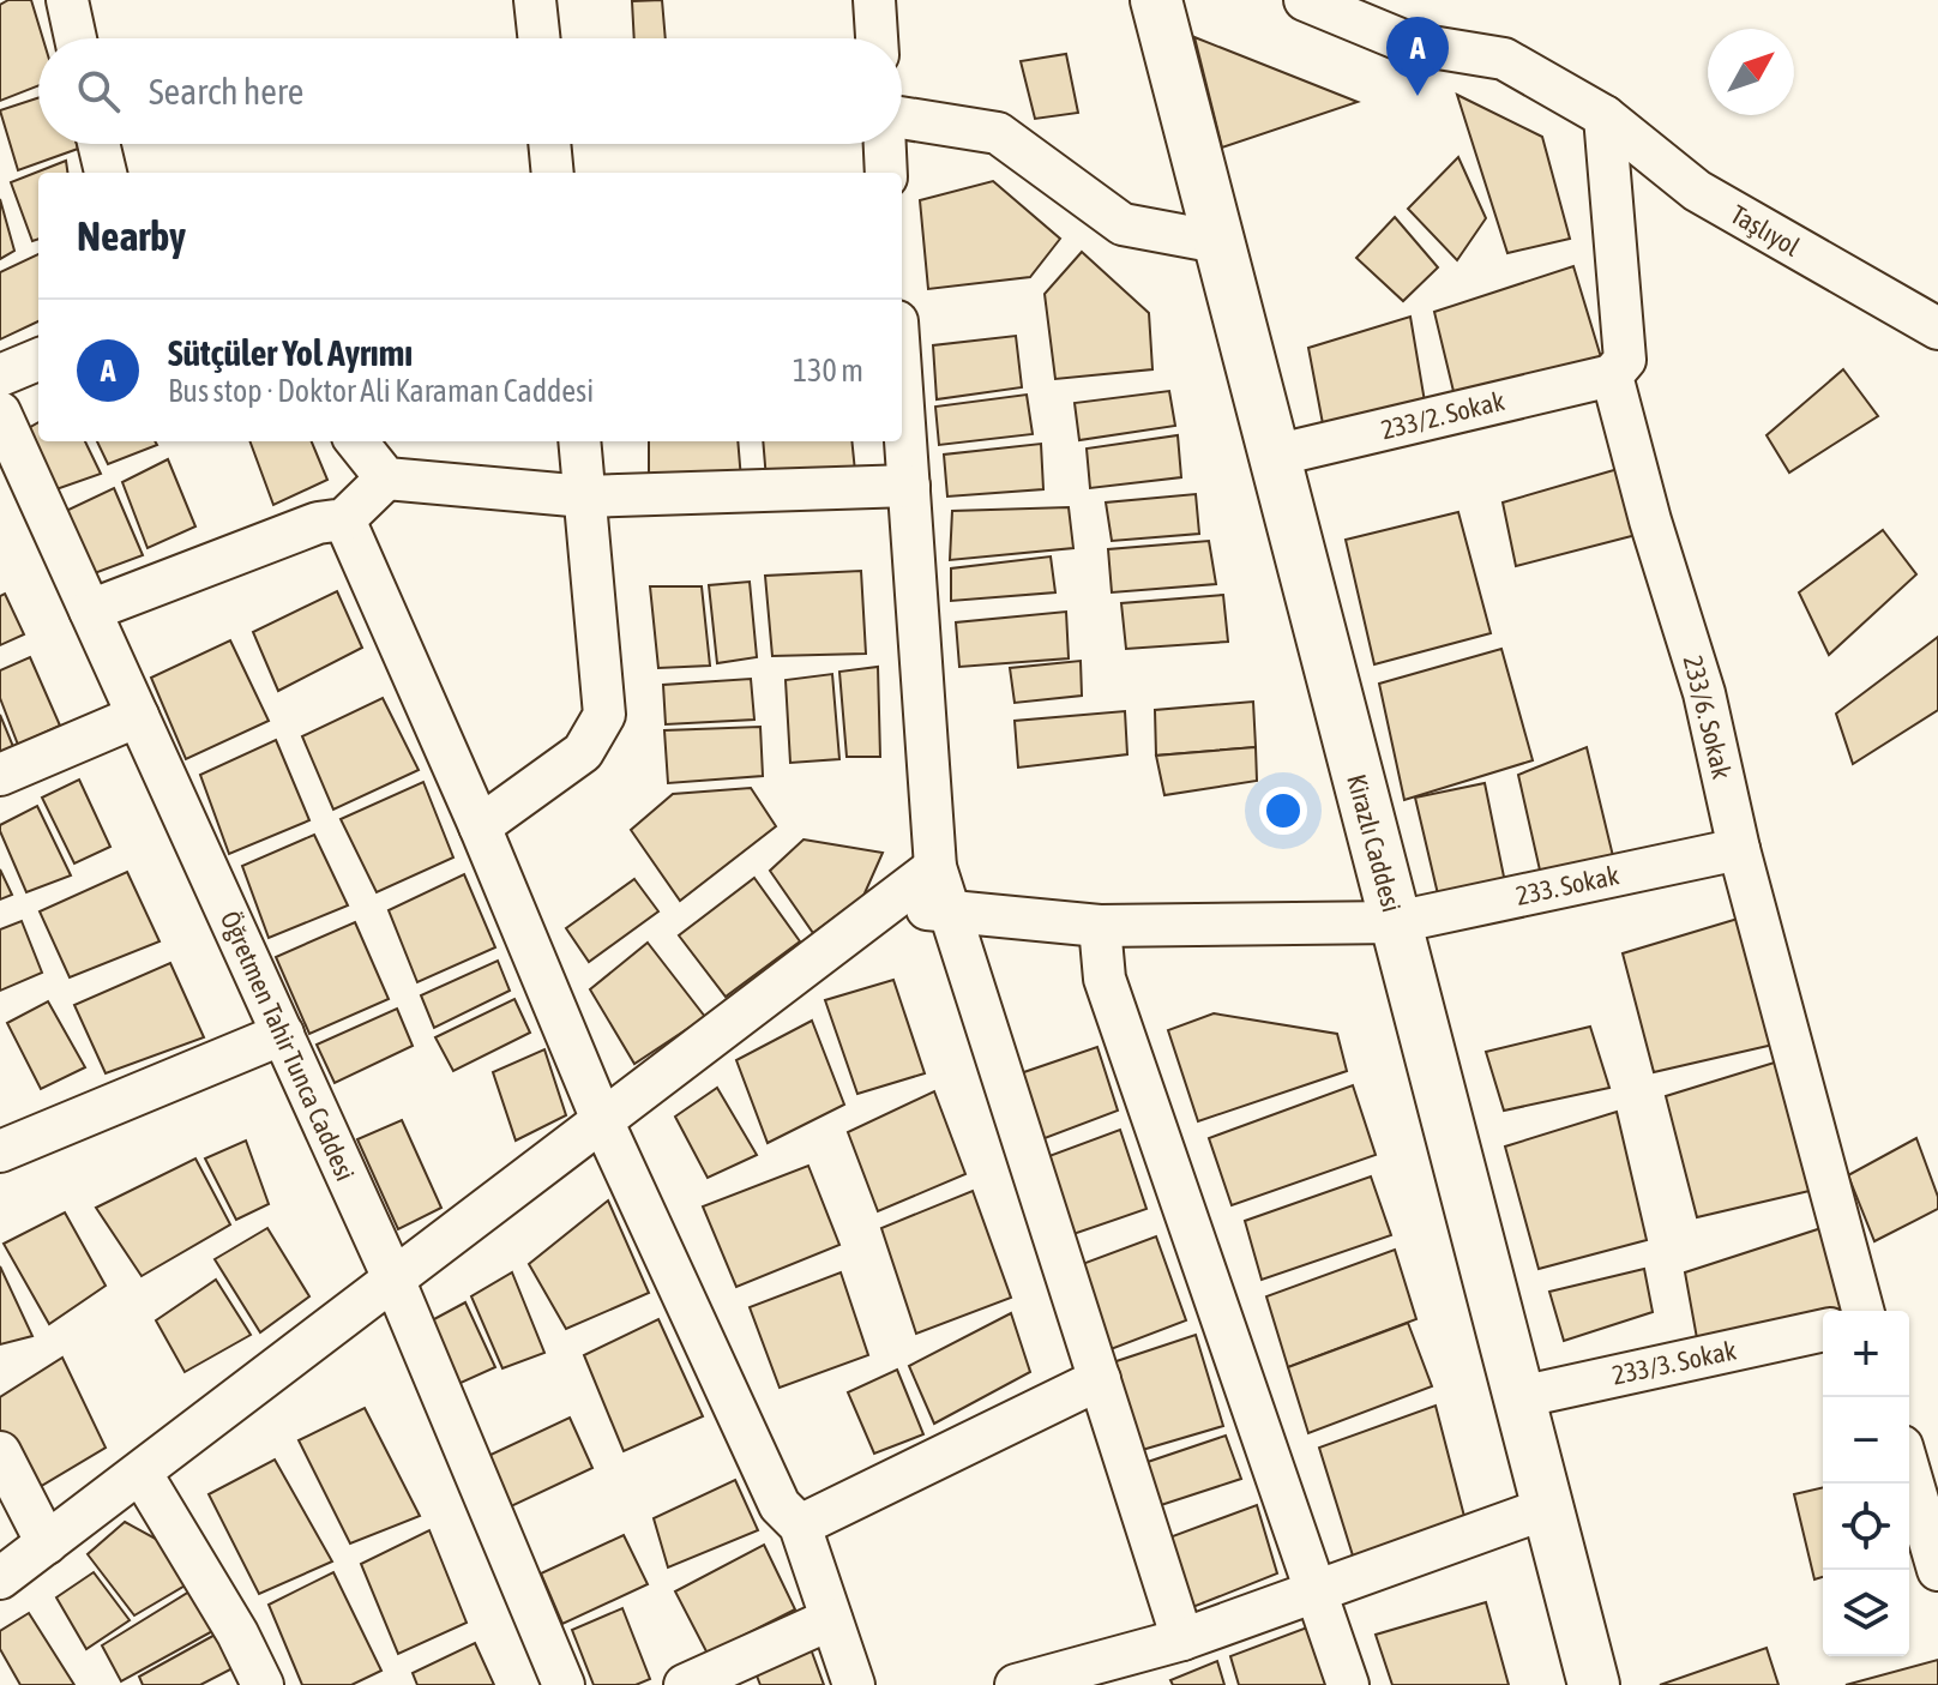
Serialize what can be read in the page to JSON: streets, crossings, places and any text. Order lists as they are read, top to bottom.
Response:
{
  "streets": {
    "main road": ["Kirazlı Caddesi"],
    "street": [
      "Taşlıyol",
      "233/2. Sokak",
      "233/6. Sokak",
      "233. Sokak",
      "Öğretmen Tahir Tunca Caddesi",
      "233/3. Sokak"
    ]
  },
  "crossings": [
    ["Taşlıyol", "233/6. Sokak"],
    ["233/2. Sokak", "233/6. Sokak"],
    ["233/2. Sokak", "Kirazlı Caddesi"],
    ["233/6. Sokak", "233. Sokak"],
    ["Kirazlı Caddesi", "233. Sokak"],
    ["Kirazlı Caddesi", "233/3. Sokak"]
  ],
  "north": "top right",
  "page": {
    "pins": "A",
    "search": "Search here",
    "heading": "Nearby",
    "list": [
      {
        "mark": "A",
        "name": "Sütçüler Yol Ayrımı",
        "note": "Bus stop · Doktor Ali Karaman Caddesi",
        "value": "130 m"
      }
    ],
    "map_buttons": ["+", "−"]
  }
}
